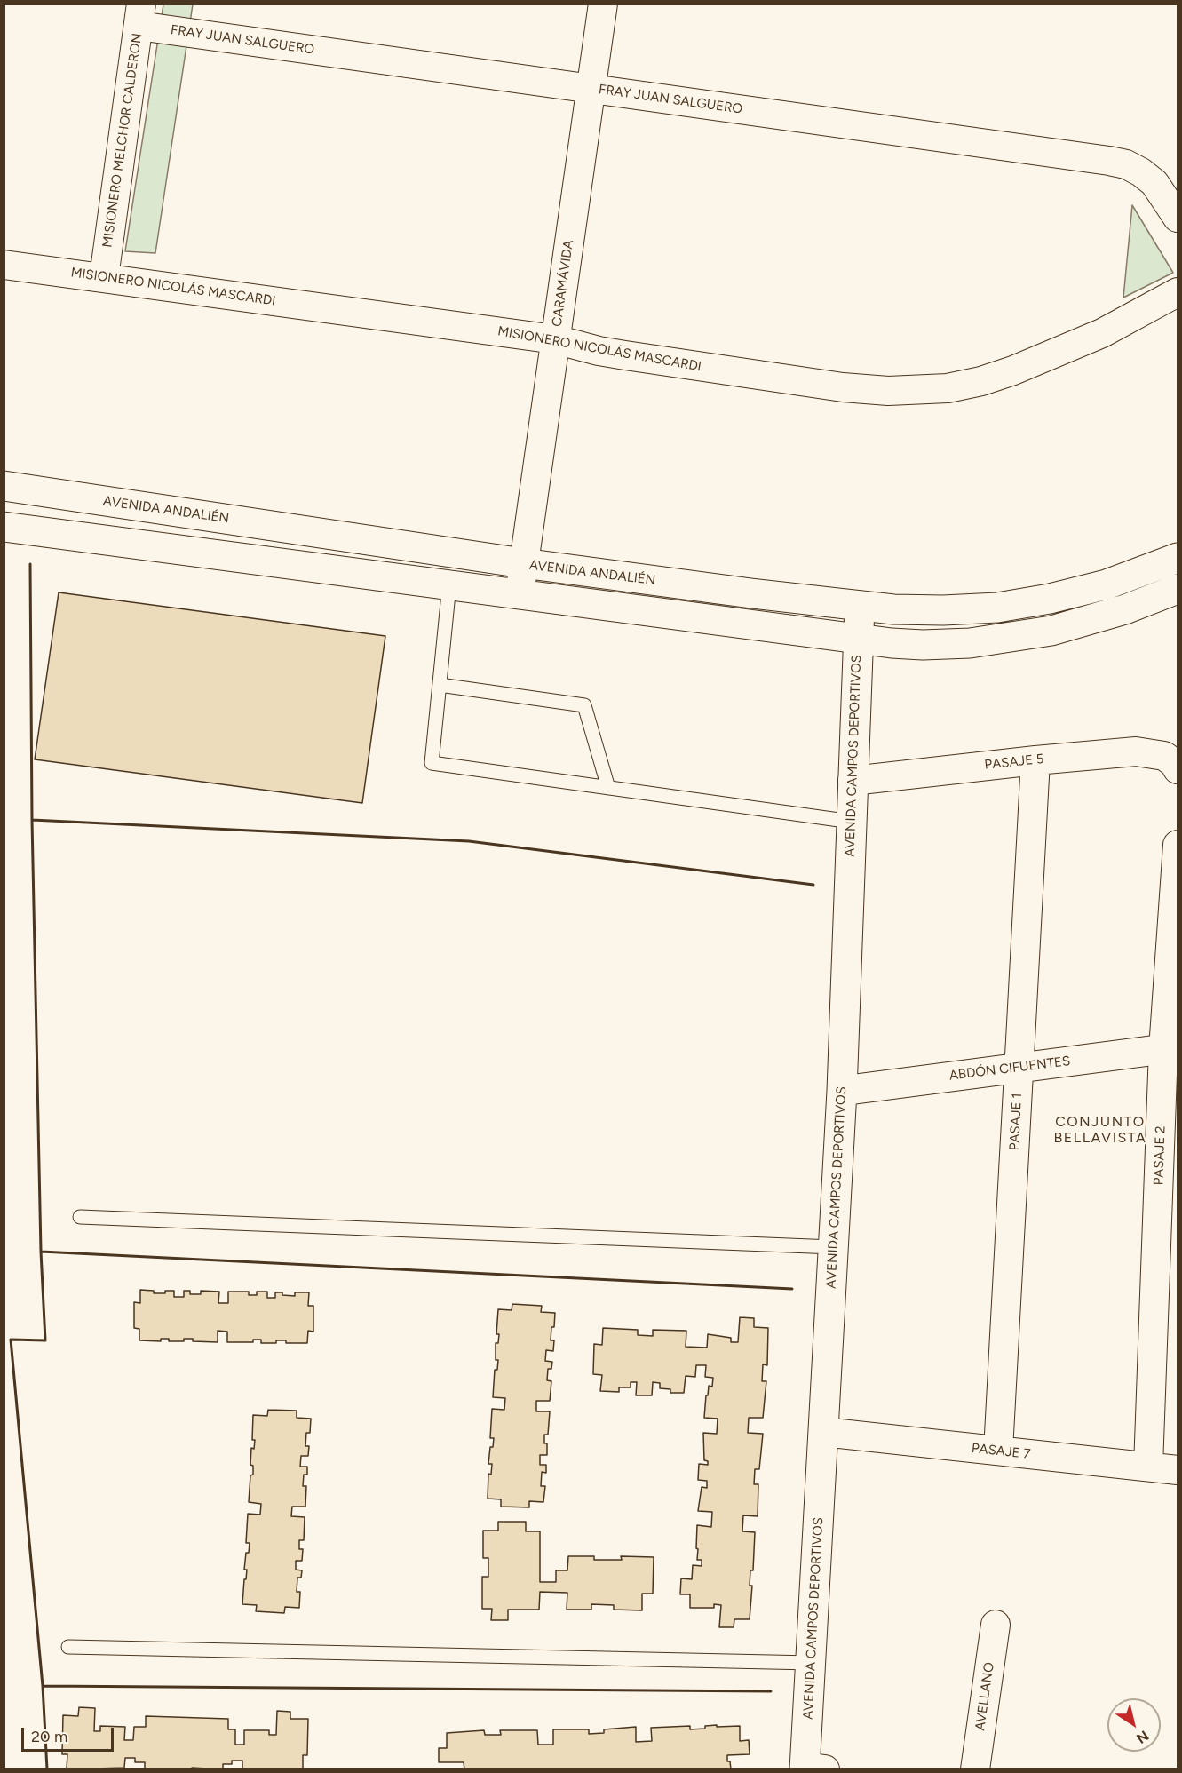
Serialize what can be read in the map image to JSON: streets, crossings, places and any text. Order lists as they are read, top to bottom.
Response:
{
  "streets": {
    "main road": ["AVENIDA ANDALIÉN", "AVENIDA CAMPOS DEPORTIVOS", "ABDÓN CIFUENTES"],
    "street": [
      "FRAY JUAN SALGUERO",
      "MISIONERO MELCHOR CALDERON",
      "CARAMÁVIDA",
      "MISIONERO NICOLÁS MASCARDI",
      "PASAJE 5",
      "PASAJE 1",
      "PASAJE 2",
      "PASAJE 7",
      "AVELLANO"
    ]
  },
  "crossings": [
    ["FRAY JUAN SALGUERO", "MISIONERO MELCHOR CALDERON"],
    ["FRAY JUAN SALGUERO", "CARAMÁVIDA"],
    ["MISIONERO MELCHOR CALDERON", "MISIONERO NICOLÁS MASCARDI"],
    ["CARAMÁVIDA", "MISIONERO NICOLÁS MASCARDI"],
    ["CARAMÁVIDA", "AVENIDA ANDALIÉN"],
    ["AVENIDA ANDALIÉN", "AVENIDA CAMPOS DEPORTIVOS"],
    ["AVENIDA CAMPOS DEPORTIVOS", "PASAJE 5"],
    ["AVENIDA CAMPOS DEPORTIVOS", "ABDÓN CIFUENTES"],
    ["AVENIDA CAMPOS DEPORTIVOS", "PASAJE 7"],
    ["PASAJE 5", "PASAJE 1"],
    ["ABDÓN CIFUENTES", "PASAJE 1"],
    ["ABDÓN CIFUENTES", "PASAJE 2"],
    ["PASAJE 1", "PASAJE 7"],
    ["PASAJE 2", "PASAJE 7"]
  ],
  "districts": ["CONJUNTO BELLAVISTA"],
  "scale_bar": "20 m",
  "north": "bottom right"
}
